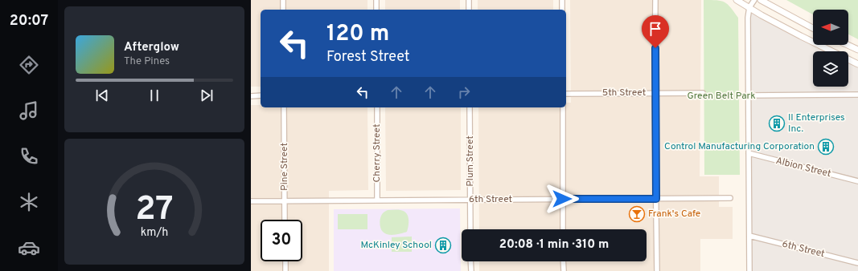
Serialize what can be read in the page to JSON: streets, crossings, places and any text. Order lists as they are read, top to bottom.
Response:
{
  "streets": {
    "street": [
      "5th Street",
      "Cherry Street",
      "Plum Street",
      "Pine Street",
      "Albion Street",
      "6th Street"
    ]
  },
  "crossings": [
    ["Cherry Street", "6th Street"],
    ["Plum Street", "6th Street"],
    ["Pine Street", "6th Street"]
  ],
  "parks": ["Green Belt Park"],
  "places": {
    "building": ["II Enterprises Inc.", "Control Manufacturing Corporation", "McKinley School"],
    "bar": ["Frank's Cafe"]
  },
  "north": "left",
  "page": {
    "tabs": "20:07",
    "turn": ["120 m", "Forest Street"],
    "song": ["Afterglow", "The Pines"],
    "limit": "30",
    "trip": "20:08 · 1 min · 310 m",
    "gauge": ["27", "km/h"]
  }
}
